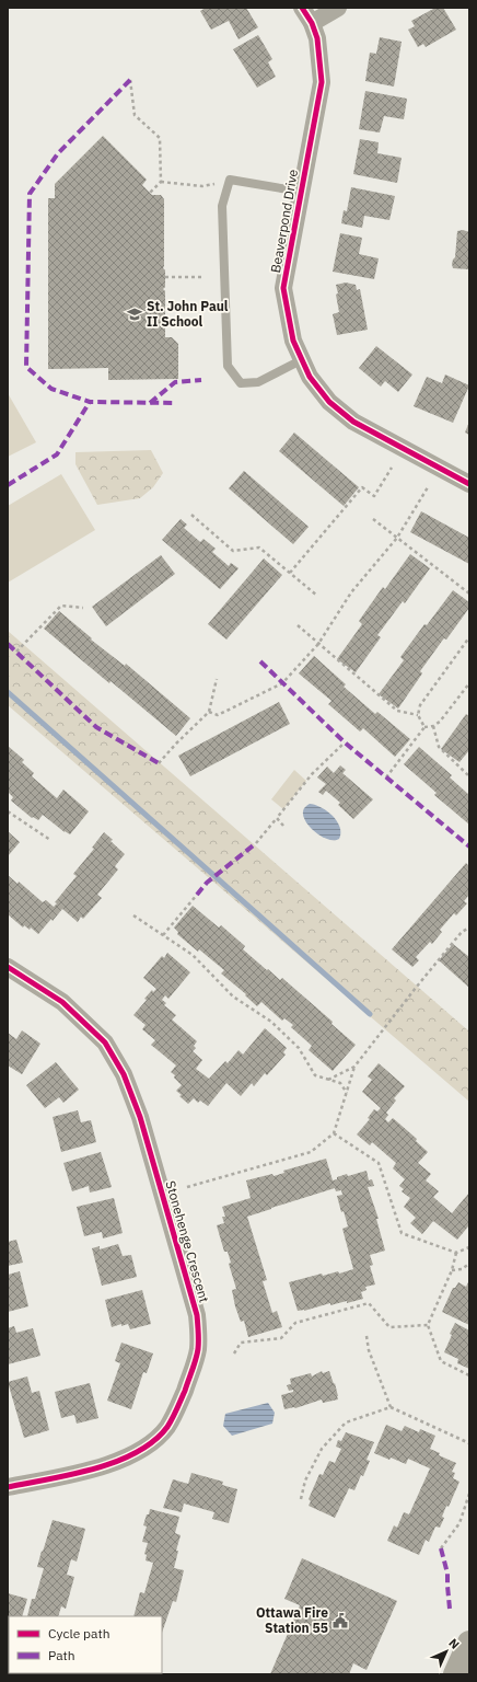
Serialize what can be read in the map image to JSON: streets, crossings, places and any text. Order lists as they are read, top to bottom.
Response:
{
  "streets": {
    "street": ["Beaverpond Drive", "Stonehenge Crescent"]
  },
  "places": {
    "school or university": ["St. John Paul II School"],
    "public building": ["Ottawa Fire Station 55"]
  },
  "legend": ["Cycle path", "Path"],
  "north": "top right"
}
